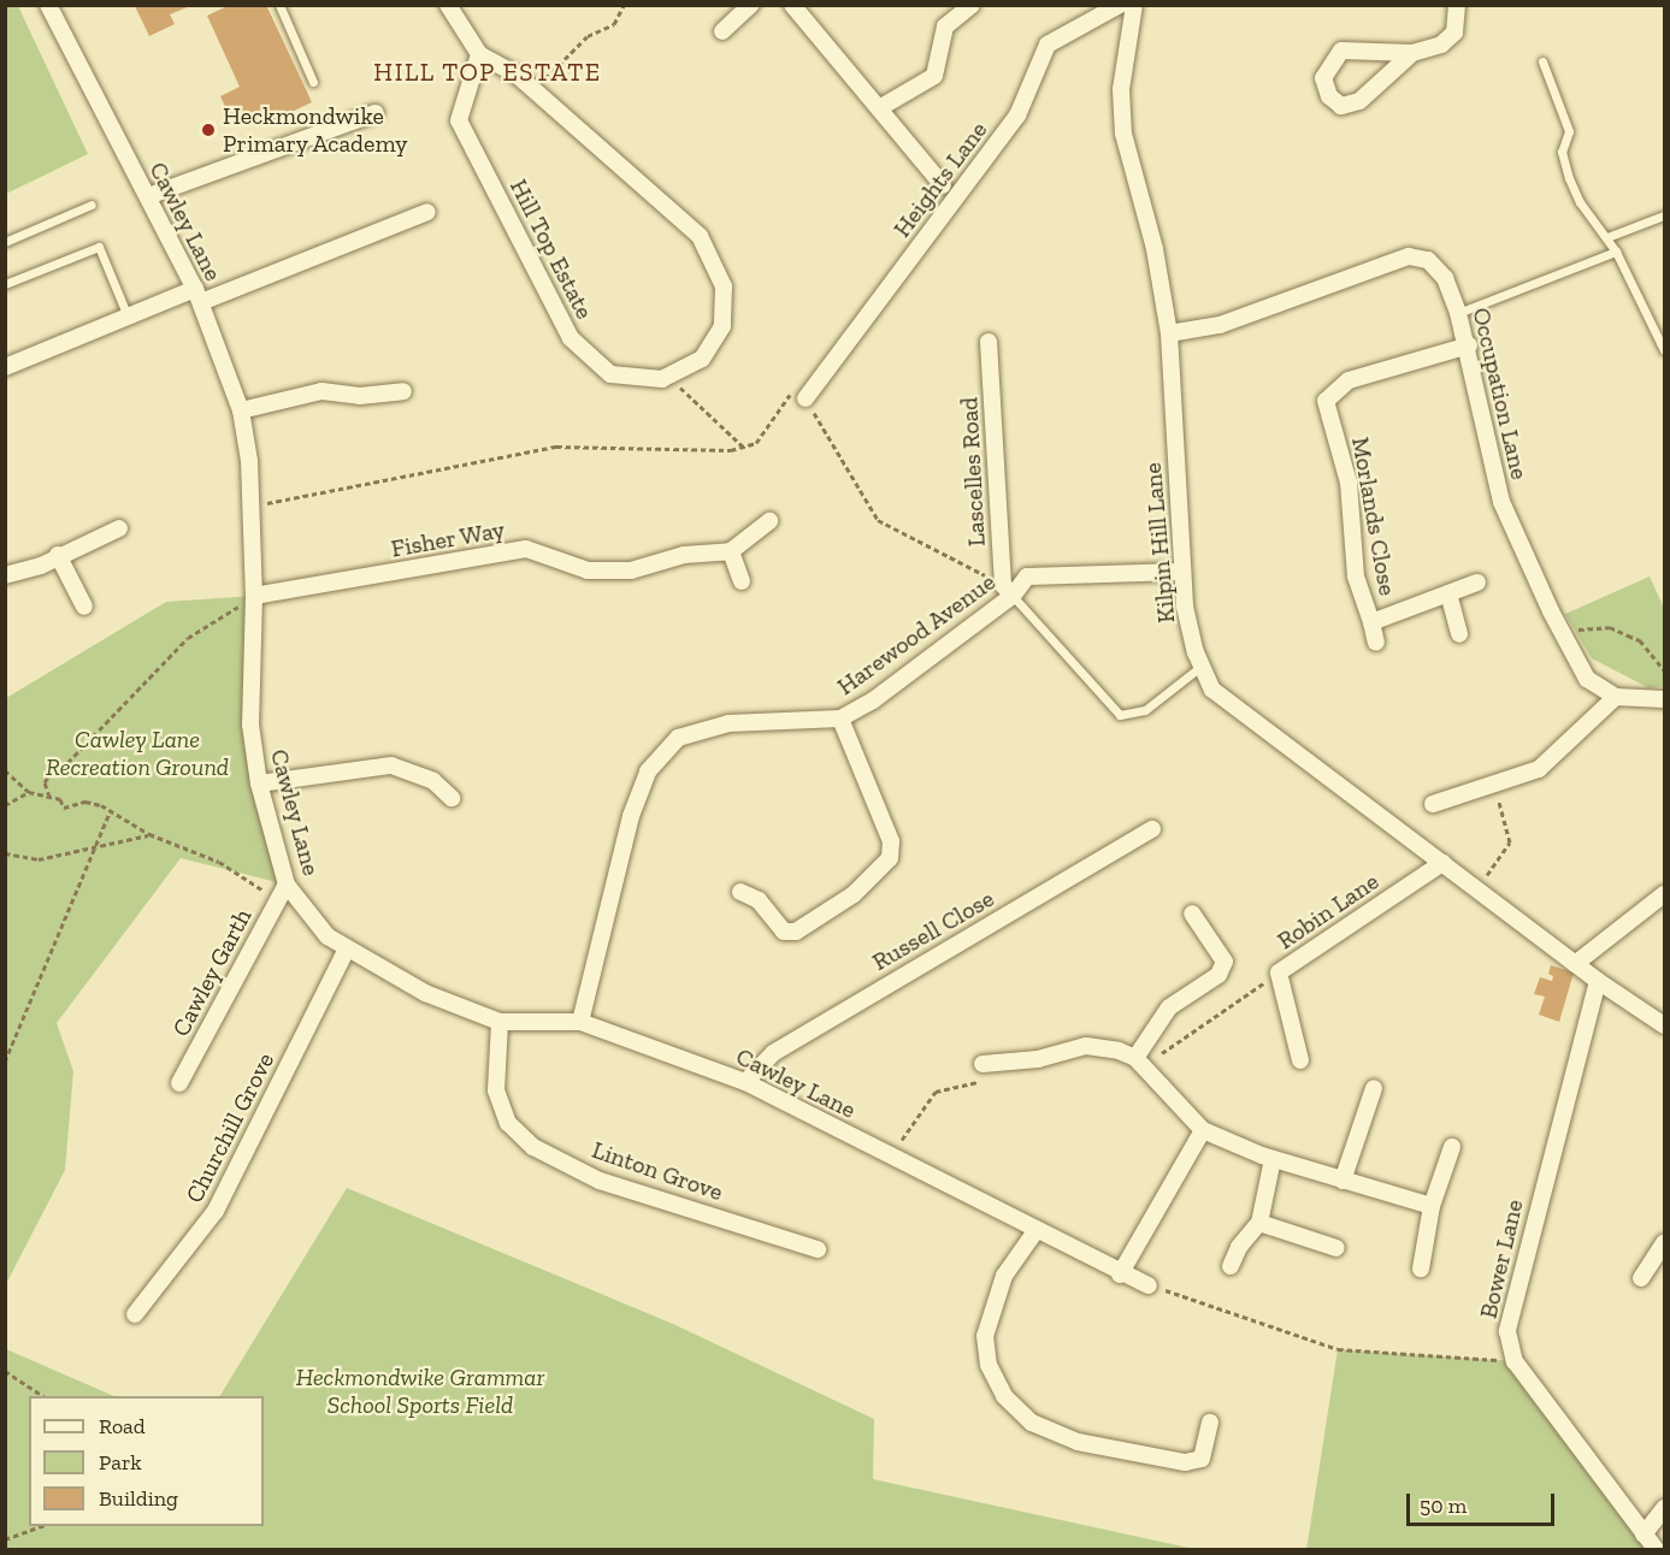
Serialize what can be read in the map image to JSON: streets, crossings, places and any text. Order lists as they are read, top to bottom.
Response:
{
  "streets": {
    "street": [
      "Heights Lane",
      "Cawley Lane",
      "Hill Top Estate",
      "Occupation Lane",
      "Lascelles Road",
      "Morlands Close",
      "Fisher Way",
      "Kilpin Hill Lane",
      "Harewood Avenue",
      "Robin Lane",
      "Russell Close",
      "Cawley Garth",
      "Churchill Grove",
      "Linton Grove",
      "Bower Lane"
    ]
  },
  "crossings": [
    ["Cawley Lane", "Fisher Way"],
    ["Cawley Lane", "Harewood Avenue"],
    ["Cawley Lane", "Russell Close"],
    ["Cawley Lane", "Cawley Garth"],
    ["Cawley Lane", "Churchill Grove"],
    ["Cawley Lane", "Linton Grove"],
    ["Occupation Lane", "Morlands Close"],
    ["Occupation Lane", "Kilpin Hill Lane"],
    ["Lascelles Road", "Harewood Avenue"],
    ["Kilpin Hill Lane", "Harewood Avenue"],
    ["Kilpin Hill Lane", "Robin Lane"],
    ["Kilpin Hill Lane", "Bower Lane"]
  ],
  "districts": ["HILL TOP ESTATE"],
  "parks": ["Cawley Lane Recreation Ground", "Heckmondwike Grammar School Sports Field"],
  "places": ["Heckmondwike Primary Academy"],
  "legend": ["Road", "Park", "Building"],
  "scale_bar": "50 m"
}
